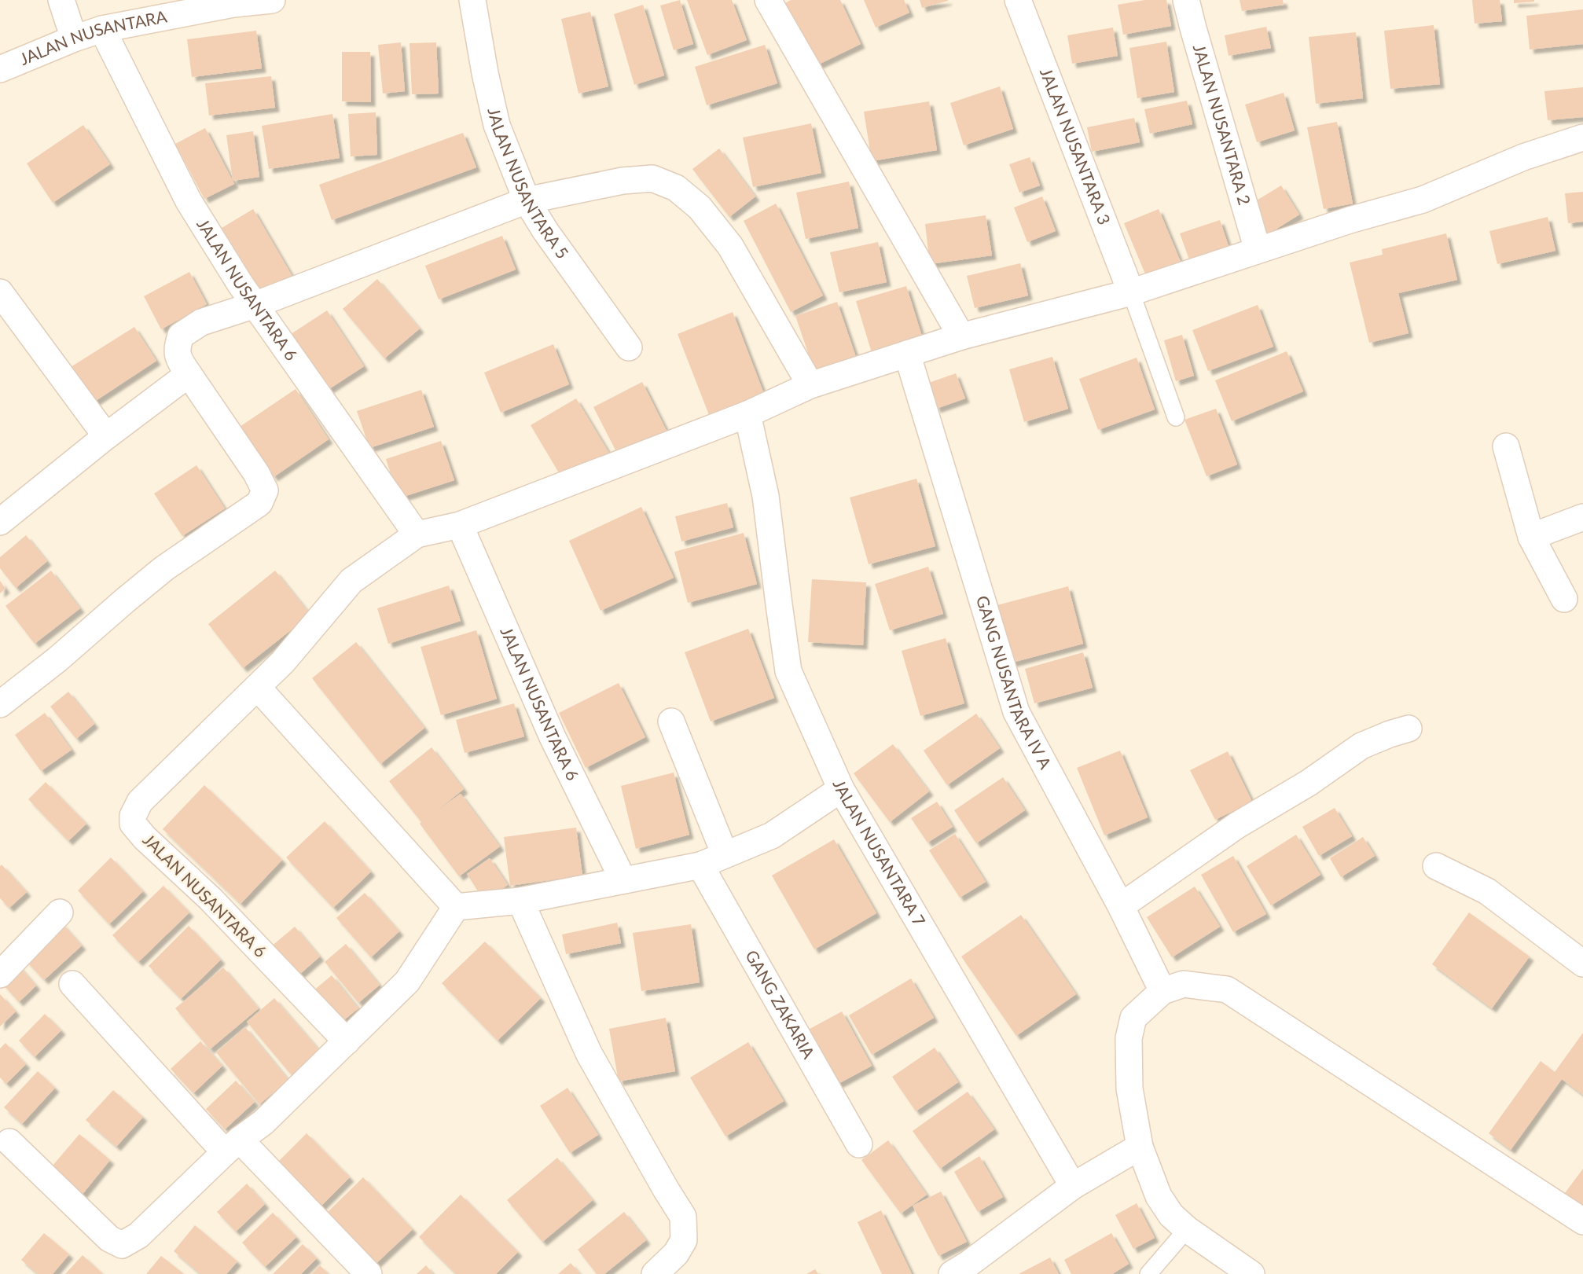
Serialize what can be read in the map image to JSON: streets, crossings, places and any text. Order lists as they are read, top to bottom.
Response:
{
  "streets": {
    "street": [
      "JALAN NUSANTARA",
      "JALAN NUSANTARA 2",
      "JALAN NUSANTARA 3",
      "JALAN NUSANTARA 5",
      "JALAN NUSANTARA 6",
      "GANG NUSANTARA IV A",
      "JALAN NUSANTARA 7",
      "GANG ZAKARIA"
    ]
  },
  "crossings": [
    ["JALAN NUSANTARA", "JALAN NUSANTARA 6"]
  ]
}
